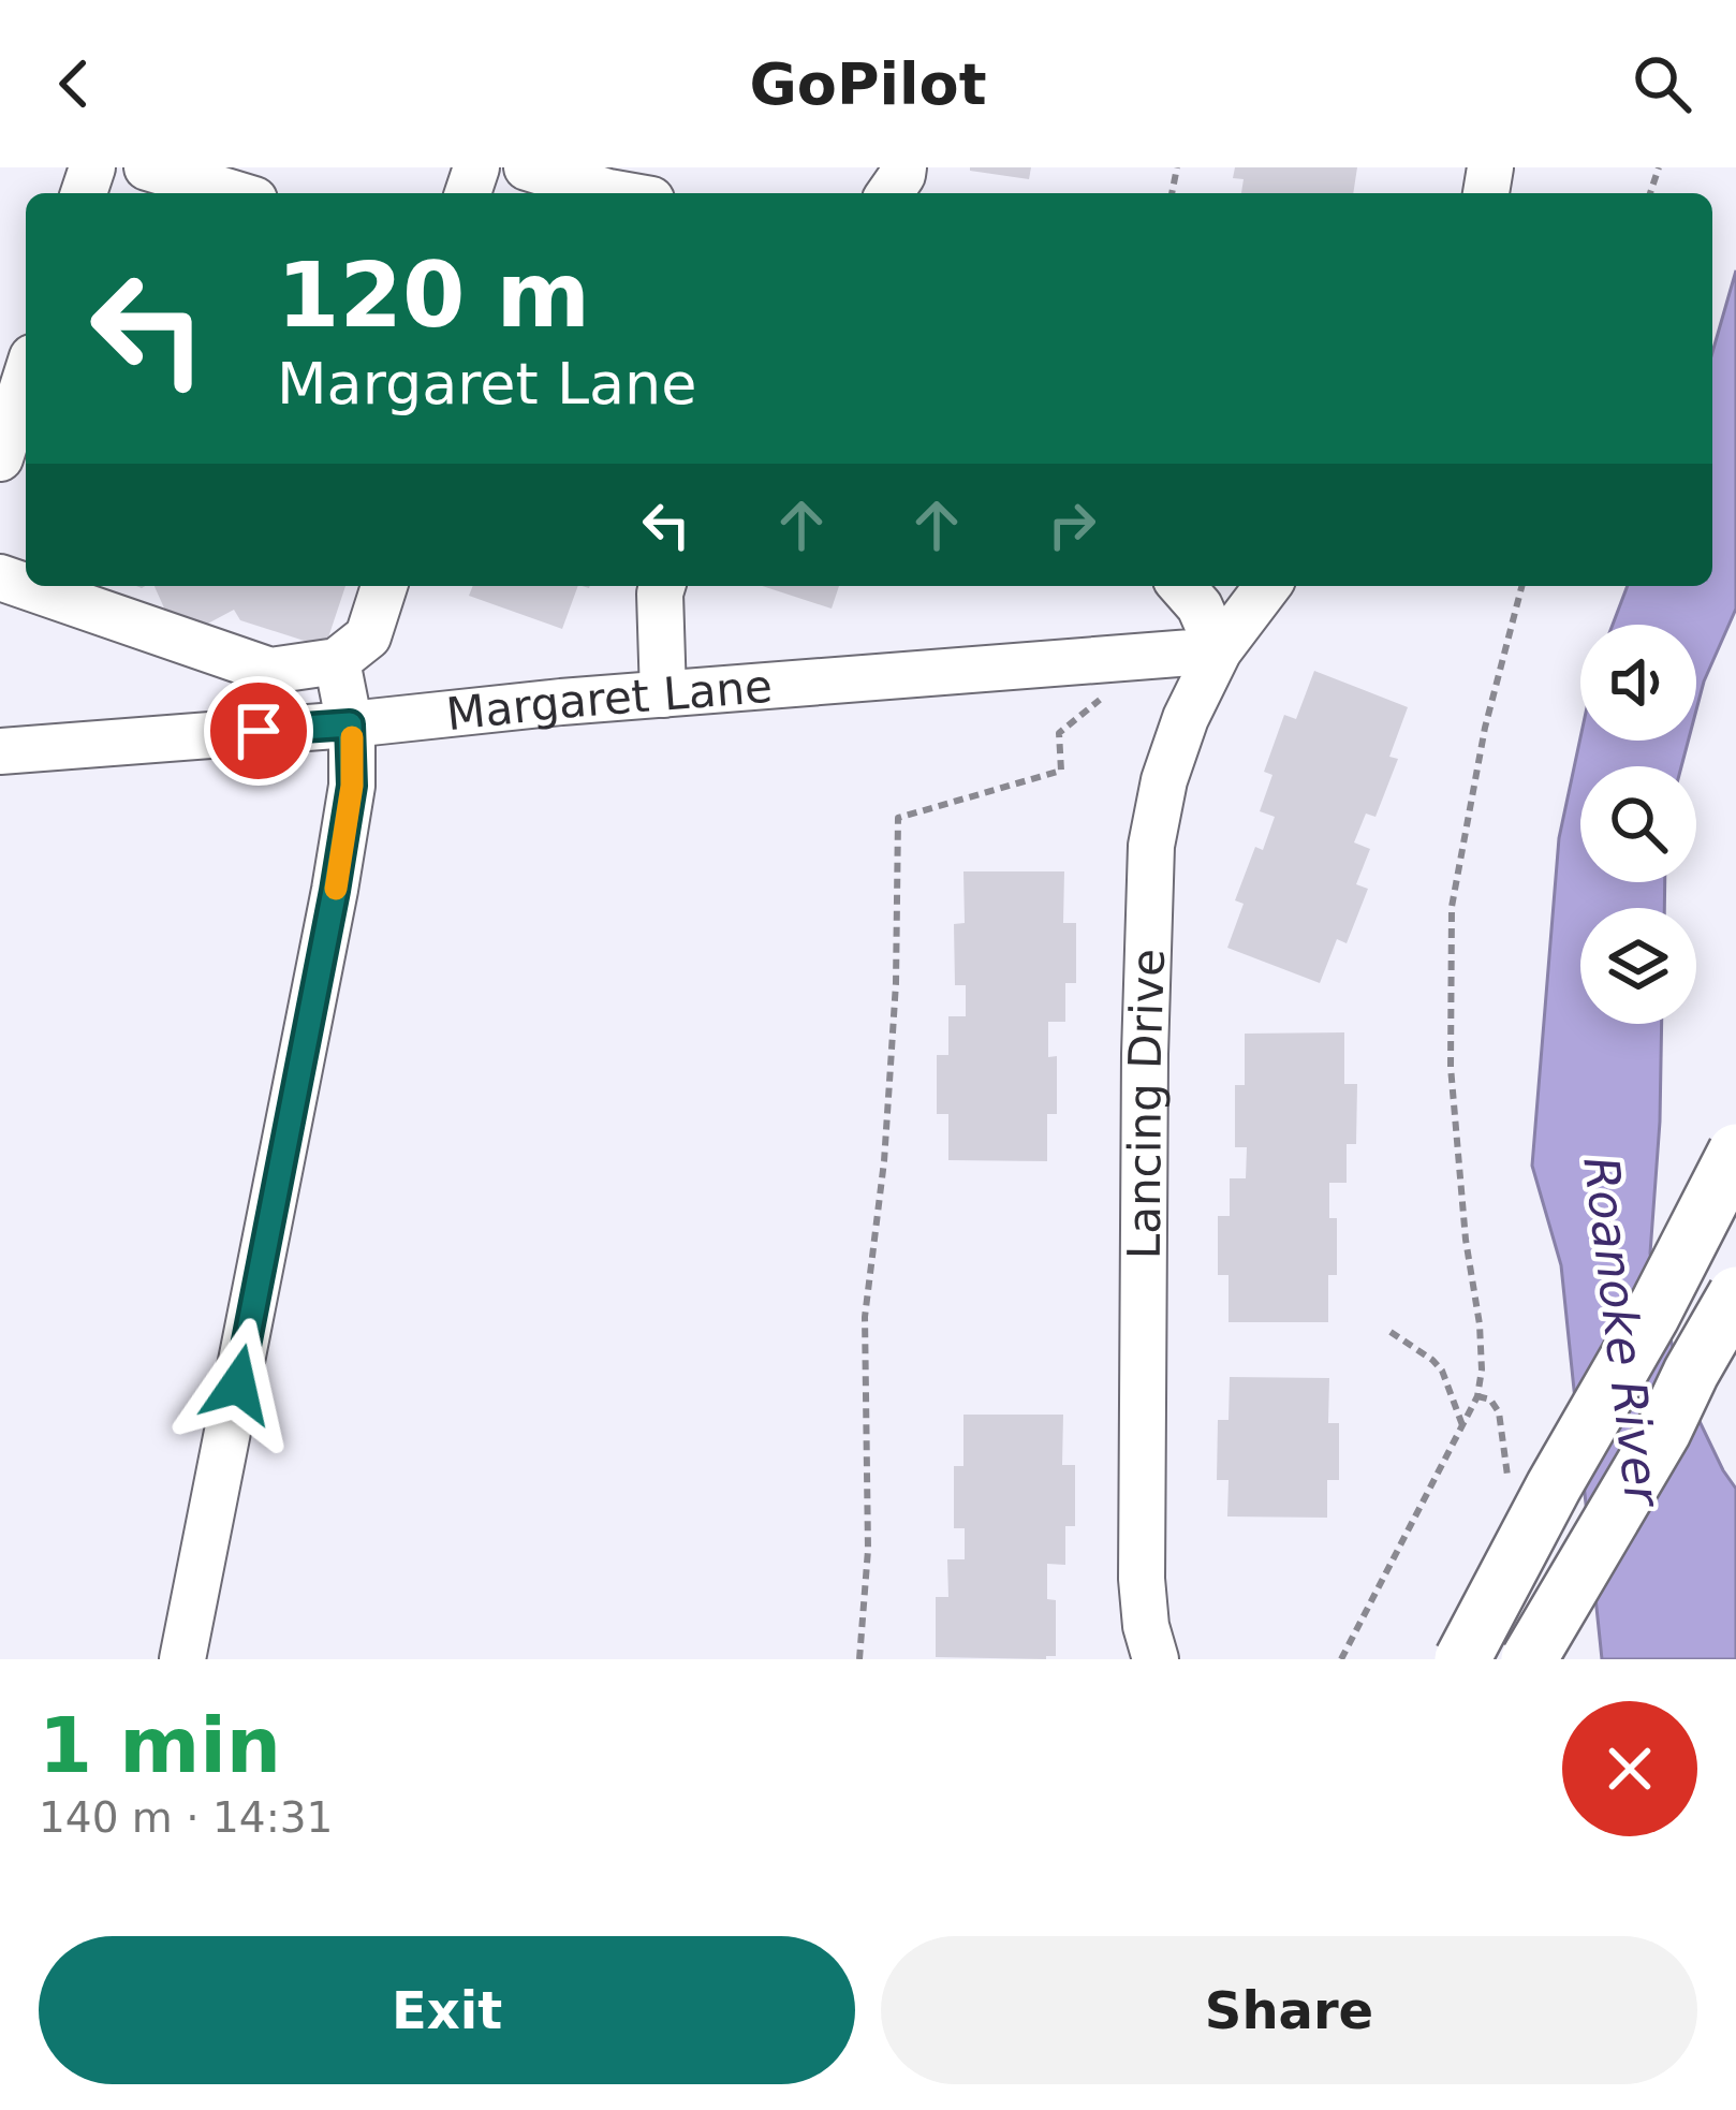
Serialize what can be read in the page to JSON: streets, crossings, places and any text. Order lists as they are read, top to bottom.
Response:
{
  "streets": {
    "street": ["Margaret Lane", "Lancing Drive"]
  },
  "crossings": [
    ["Margaret Lane", "Lancing Drive"]
  ],
  "water": ["Roanoke River"],
  "page": {
    "header": "GoPilot",
    "turn": ["120 m", "Margaret Lane"],
    "heading": ["1 min", "140 m · 14:31"],
    "buttons": ["Exit", "Share"]
  }
}
